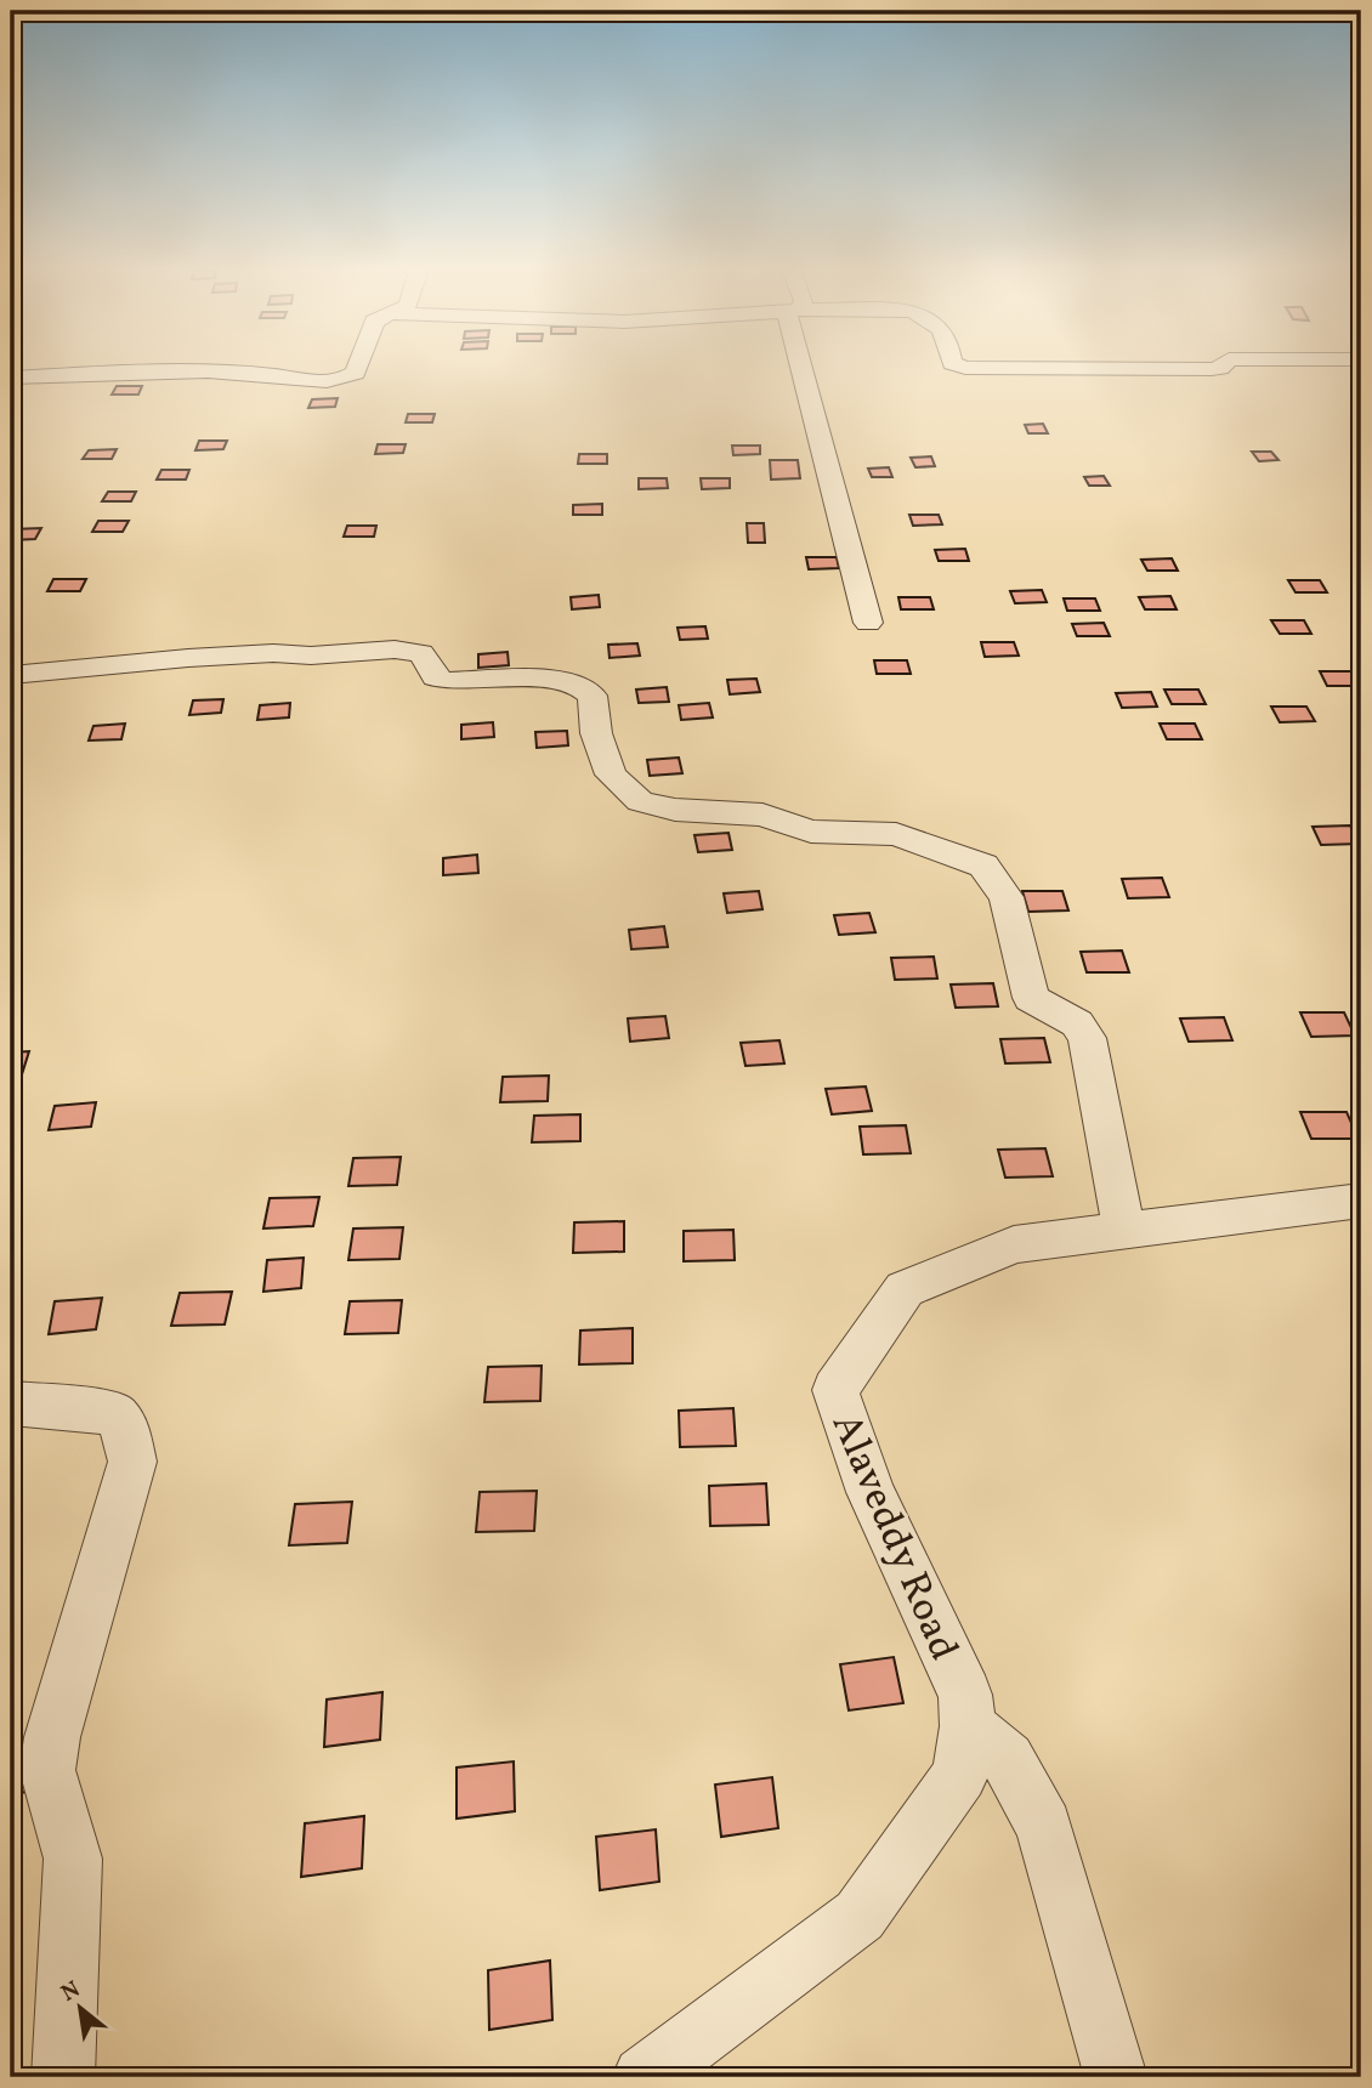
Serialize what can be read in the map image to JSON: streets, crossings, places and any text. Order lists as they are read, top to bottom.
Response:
{
  "streets": {
    "street": ["Alaveddy Road"]
  },
  "north": "top left"
}
